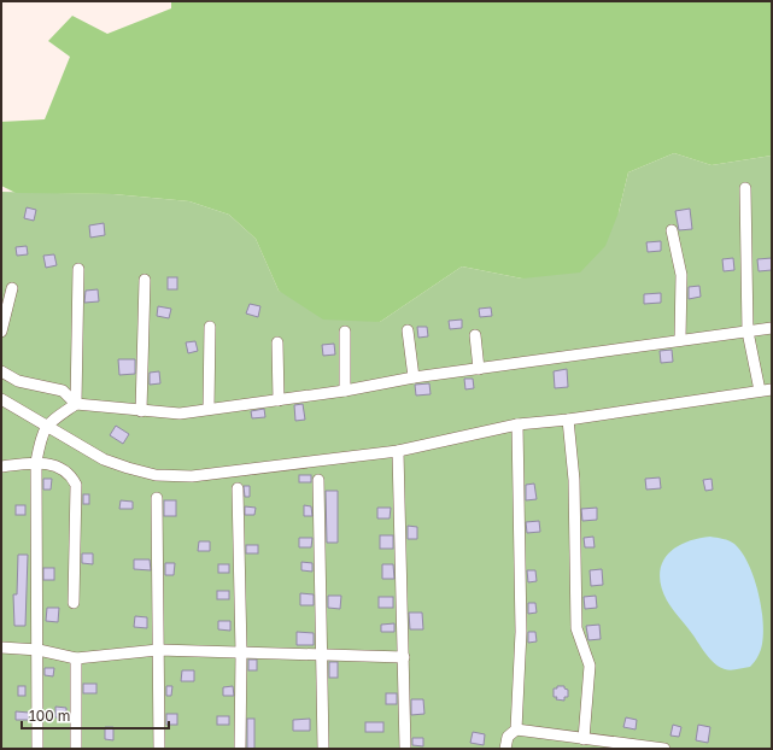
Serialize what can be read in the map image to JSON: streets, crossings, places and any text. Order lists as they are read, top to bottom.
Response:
{
  "scale_bar": "100 m"
}
